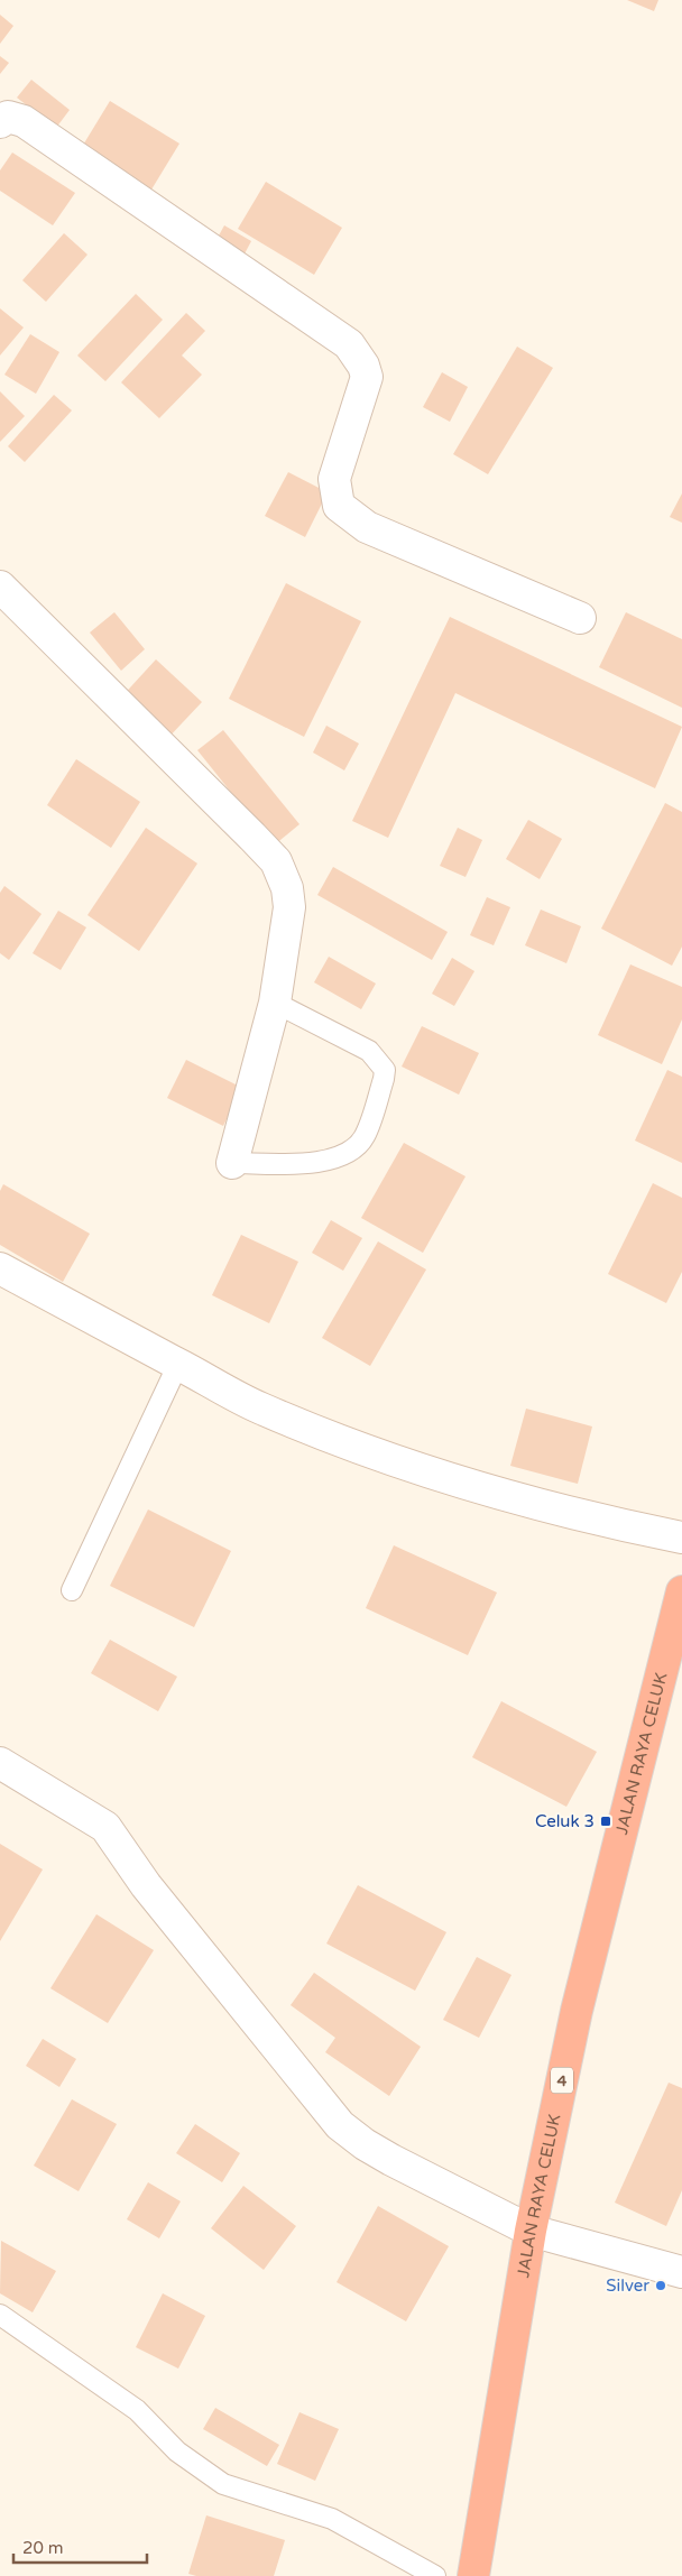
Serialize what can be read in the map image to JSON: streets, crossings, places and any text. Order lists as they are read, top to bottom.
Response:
{
  "streets": {
    "highway": ["JALAN RAYA CELUK", "4"]
  },
  "places": {
    "transit": ["Celuk 3"],
    "other": ["Silver"]
  },
  "scale_bar": "20 m"
}
